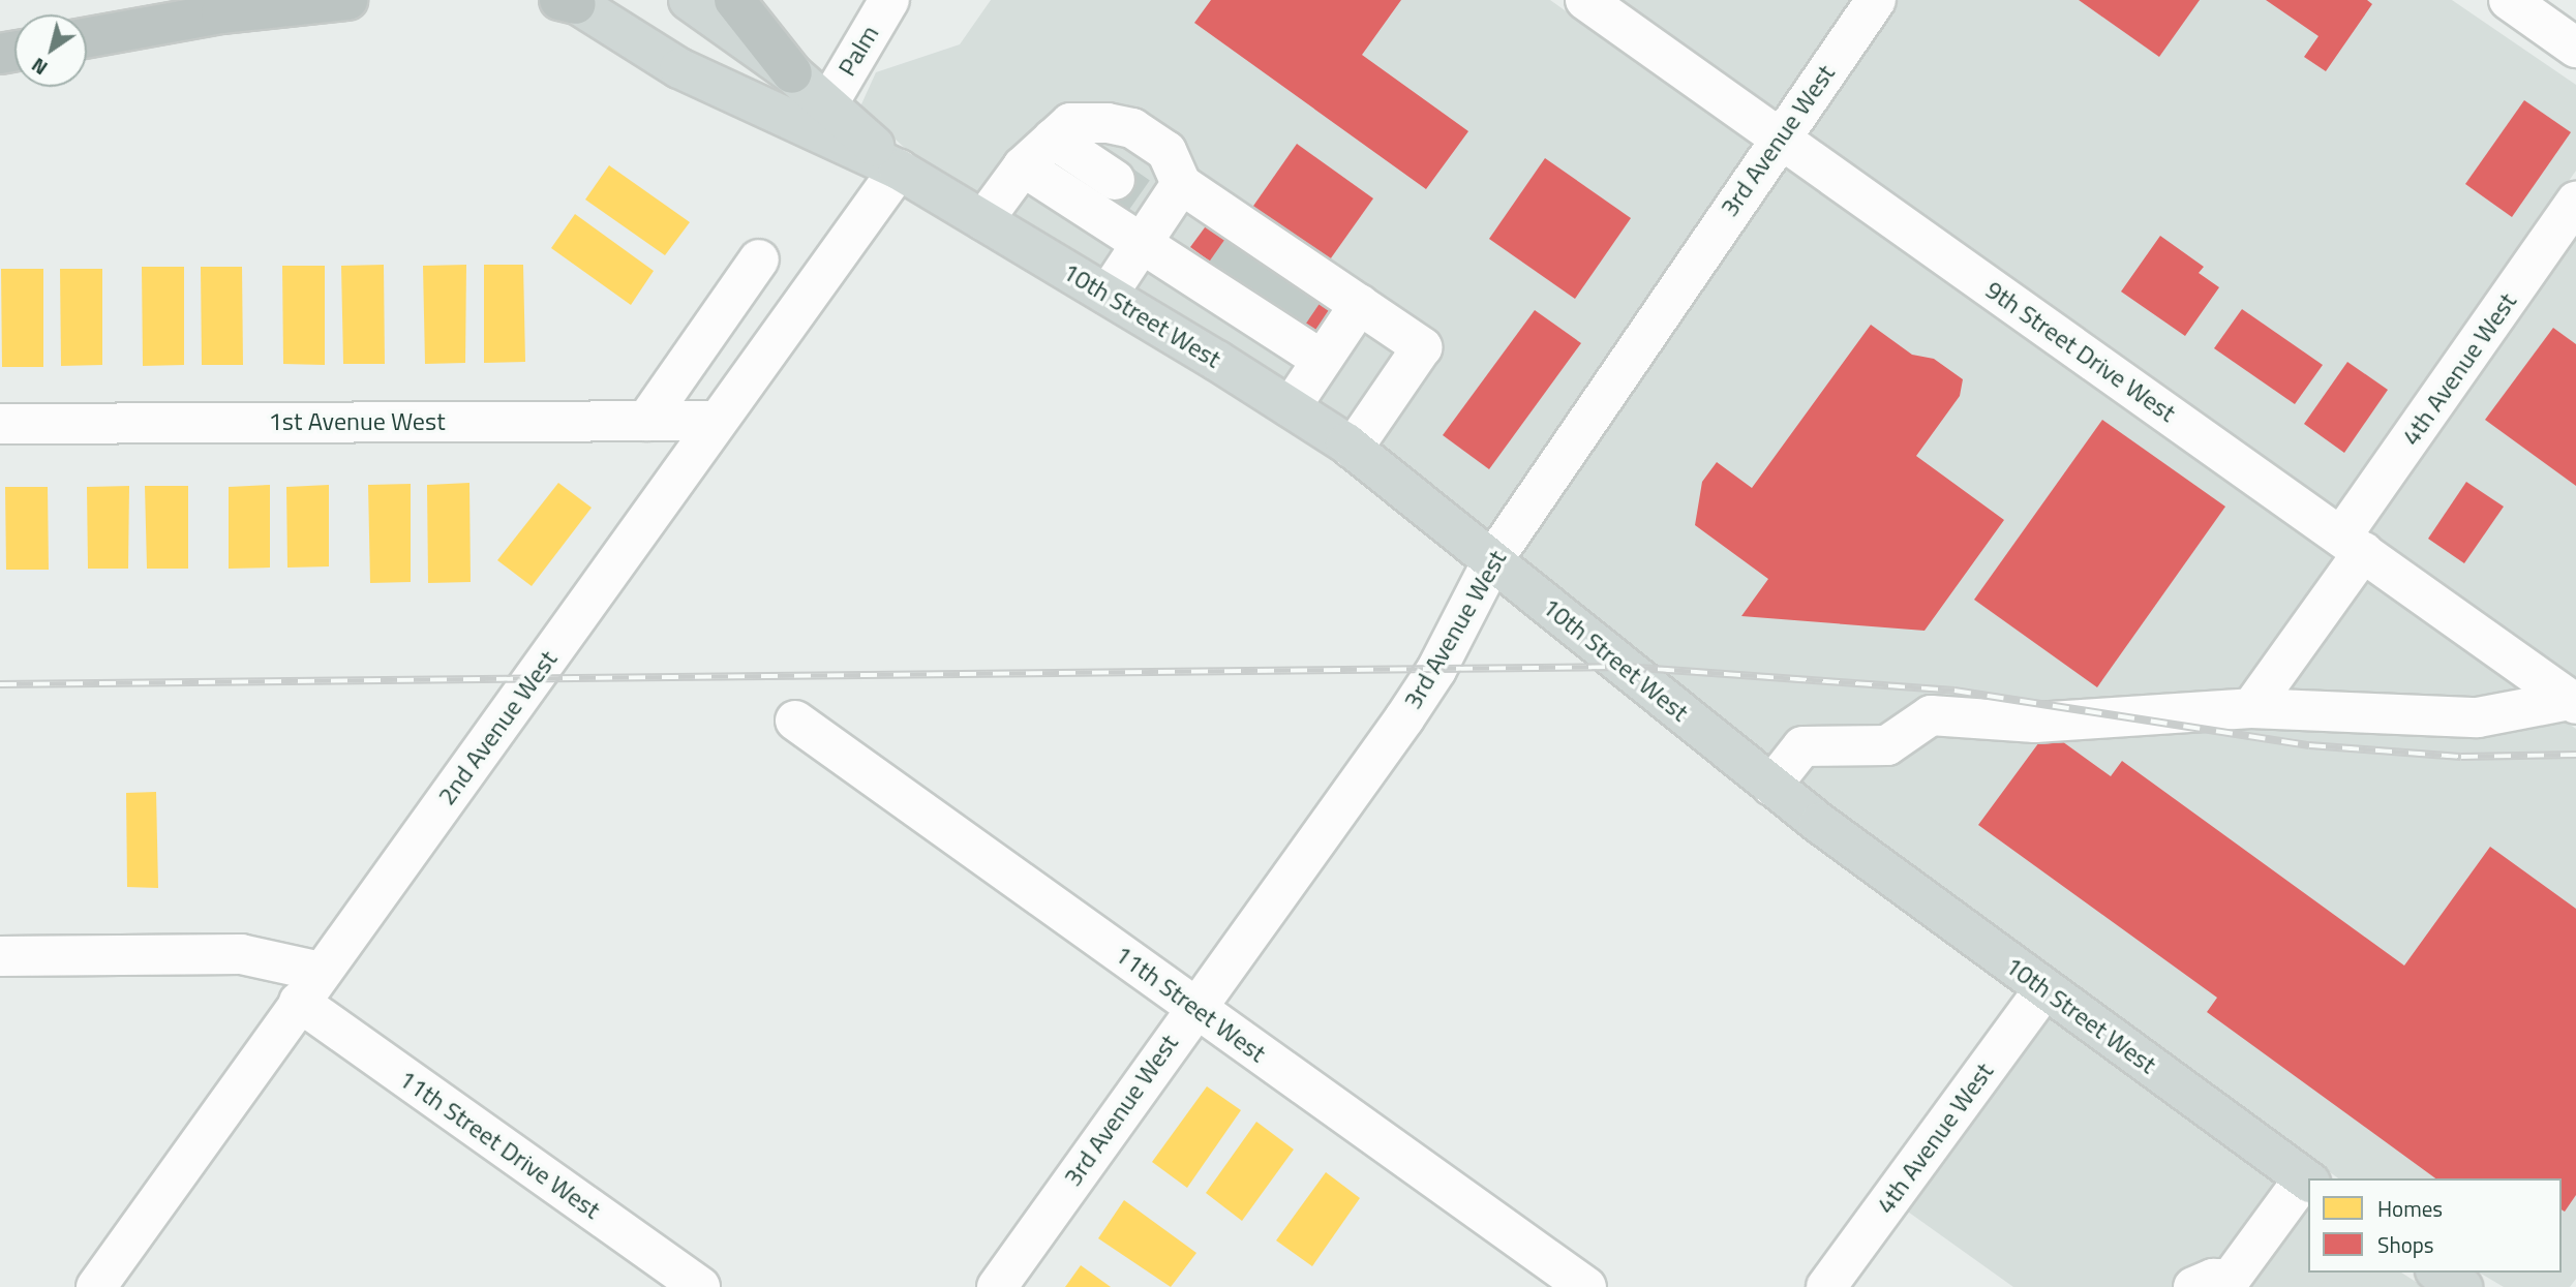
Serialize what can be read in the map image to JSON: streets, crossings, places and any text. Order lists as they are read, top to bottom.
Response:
{
  "streets": {
    "main road": ["10th Street West"],
    "street": [
      "Palm",
      "3rd Avenue West",
      "9th Street Drive West",
      "4th Avenue West",
      "1st Avenue West",
      "2nd Avenue West",
      "11th Street West",
      "11th Street Drive West"
    ]
  },
  "crossings": [
    ["Palm", "10th Street West"],
    ["3rd Avenue West", "10th Street West"],
    ["3rd Avenue West", "9th Street Drive West"],
    ["3rd Avenue West", "11th Street West"],
    ["10th Street West", "4th Avenue West"],
    ["10th Street West", "2nd Avenue West"],
    ["9th Street Drive West", "4th Avenue West"],
    ["1st Avenue West", "2nd Avenue West"],
    ["2nd Avenue West", "11th Street Drive West"]
  ],
  "legend": ["Homes", "Shops"],
  "north": "bottom left"
}
